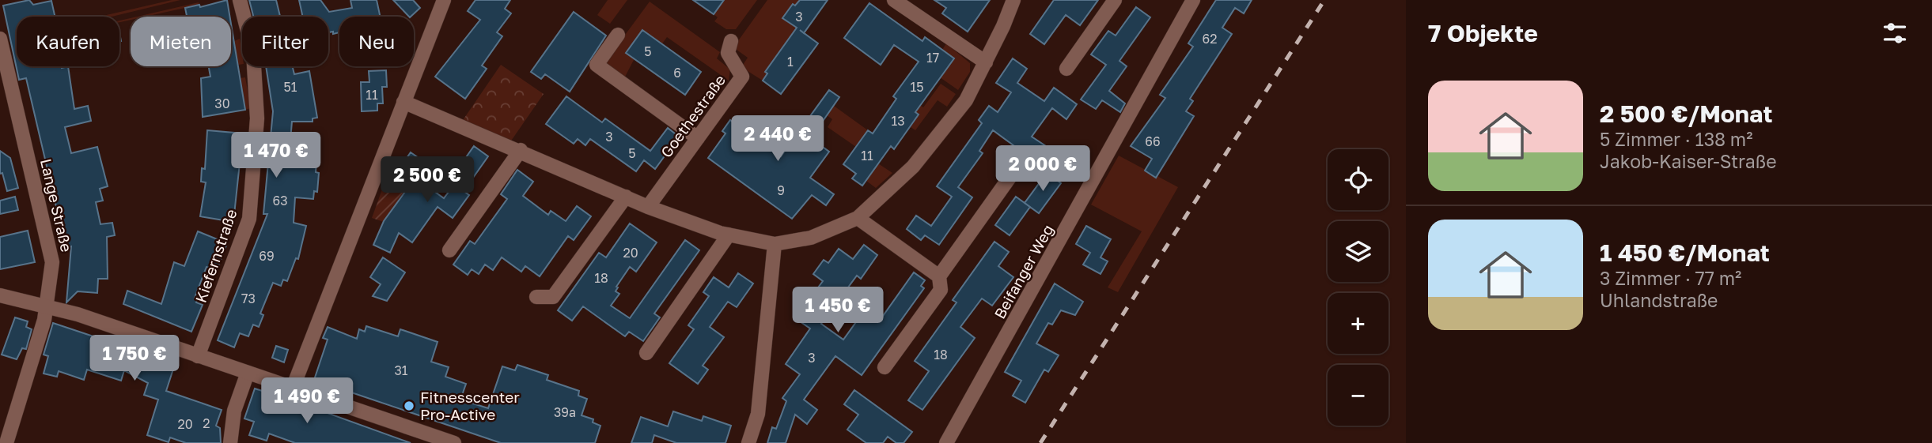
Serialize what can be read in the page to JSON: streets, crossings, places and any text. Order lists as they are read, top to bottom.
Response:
{
  "streets": {
    "street": [
      "Goethestraße",
      "Lange Straße",
      "Kiefernstraße",
      "Beifanger Weg"
    ]
  },
  "places": ["Fitnesscenter Pro-Active"],
  "house_numbers": [
    "3",
    "62",
    "5",
    "17",
    "1",
    "6",
    "51",
    "15",
    "11",
    "30",
    "13",
    "3",
    "66",
    "5",
    "11",
    "9",
    "63",
    "20",
    "69",
    "18",
    "73",
    "18",
    "3",
    "31",
    "39a",
    "2",
    "20"
  ],
  "page": {
    "heading": "7 Objekte",
    "chip": [
      "Kaufen",
      "Mieten",
      "Filter",
      "Neu"
    ],
    "list": [
      {
        "name": "2 500 €/Monat",
        "note": "5 Zimmer · 138 m² · Jakob-Kaiser-Straße"
      },
      {
        "name": "1 450 €/Monat",
        "note": "3 Zimmer · 77 m² · Uhlandstraße"
      }
    ],
    "price": [
      "2 440 €",
      "1 470 €",
      "2 000 €",
      "2 500 €",
      "1 450 €",
      "1 750 €",
      "1 490 €"
    ],
    "map_buttons": ["+", "−"]
  }
}
